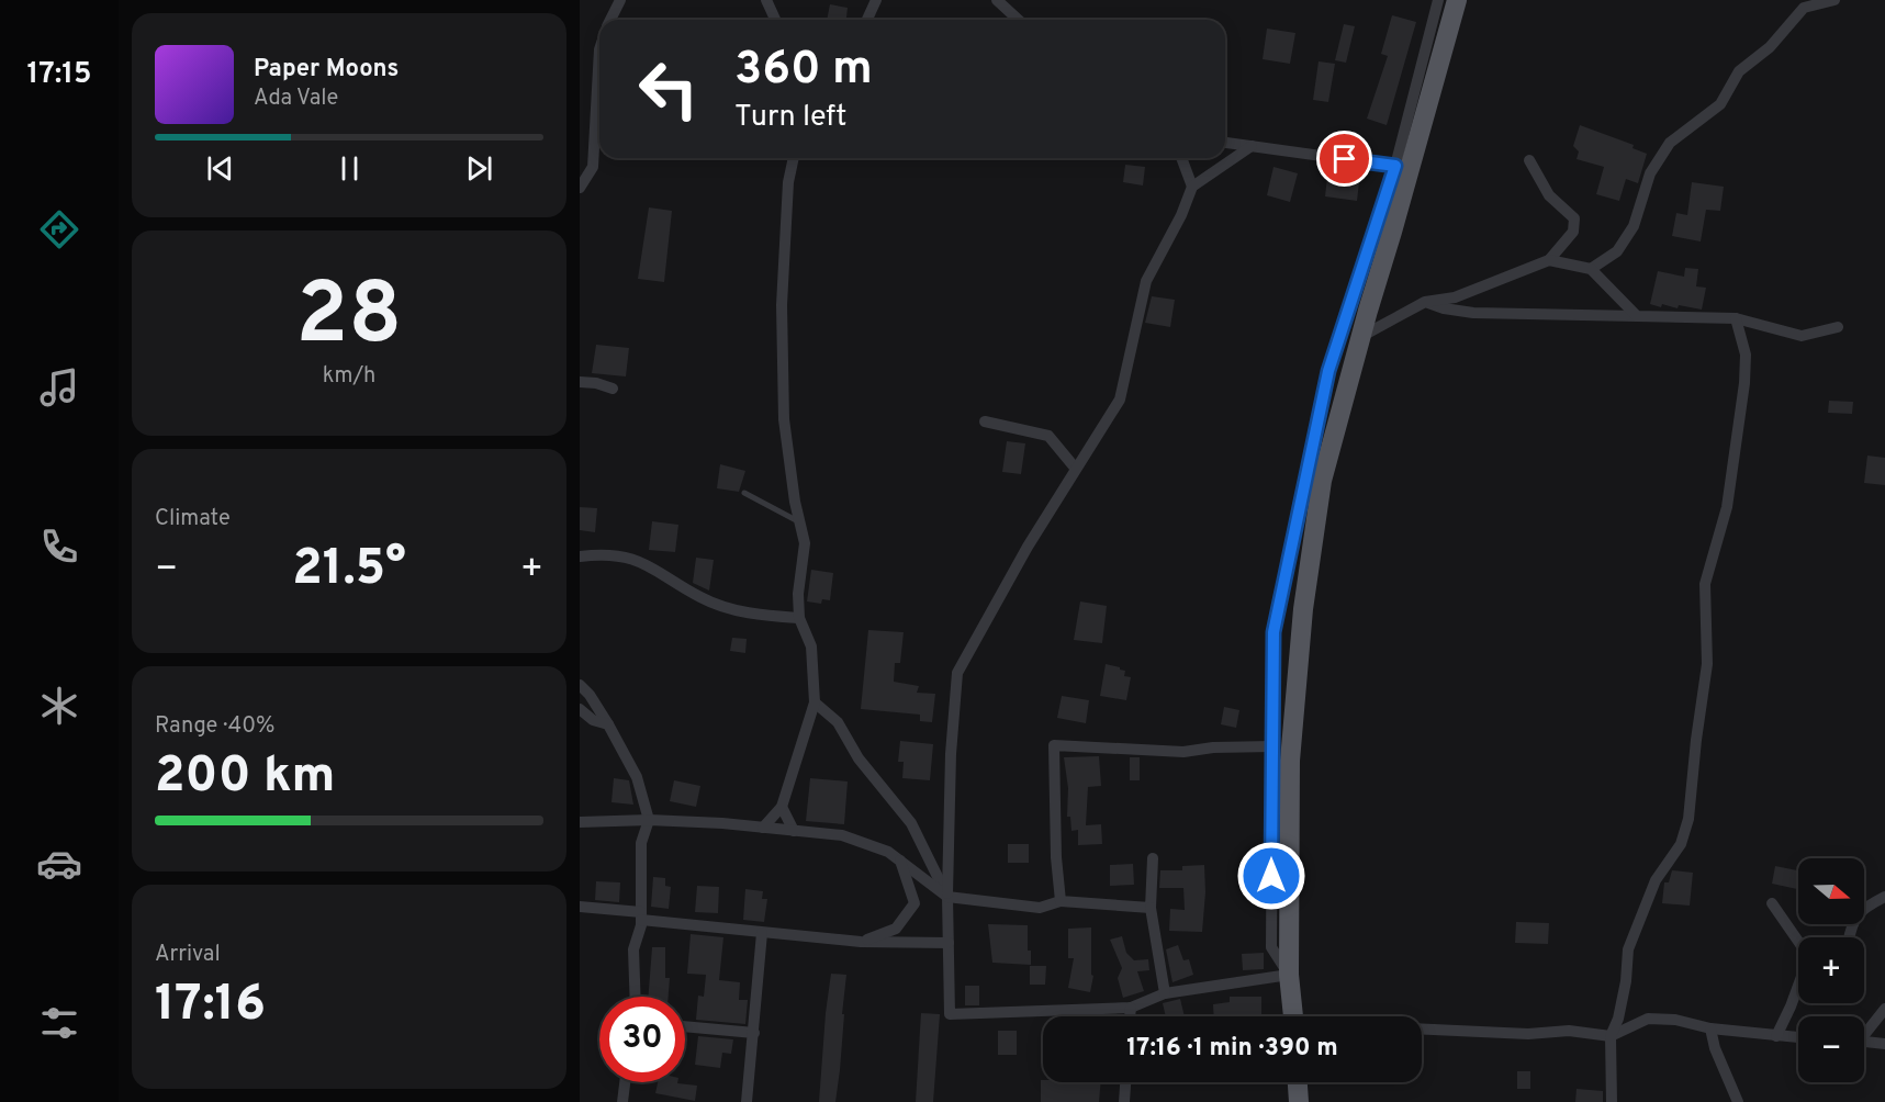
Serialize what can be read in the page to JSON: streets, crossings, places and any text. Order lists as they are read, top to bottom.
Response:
{
  "north": "right",
  "page": {
    "tabs": "17:15",
    "turn": ["360 m", "Turn left"],
    "song": ["Paper Moons", "Ada Vale"],
    "tile": [
      ["28", "km/h"],
      "Climate",
      ["Range · 40%", "200 km"],
      ["Arrival", "17:16"]
    ],
    "heat": ["−", "21.5°", "+"],
    "map_buttons": ["+", "−"],
    "limit": "30",
    "trip": "17:16 · 1 min · 390 m"
  }
}
